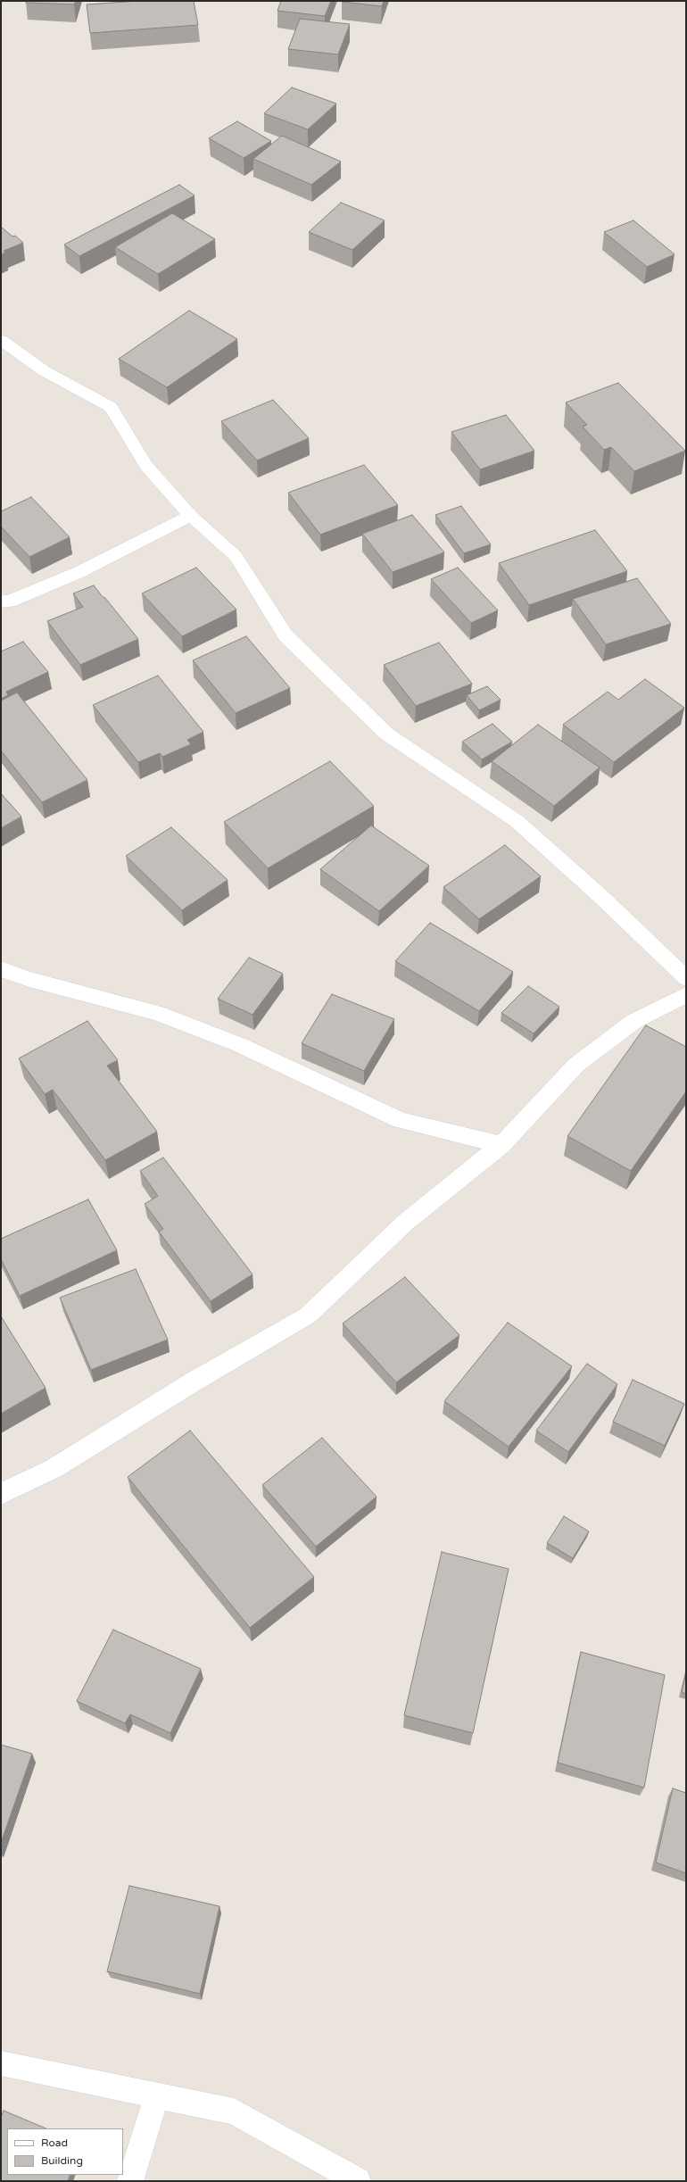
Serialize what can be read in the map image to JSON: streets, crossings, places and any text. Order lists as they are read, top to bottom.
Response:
{
  "legend": ["Road", "Building"]
}
